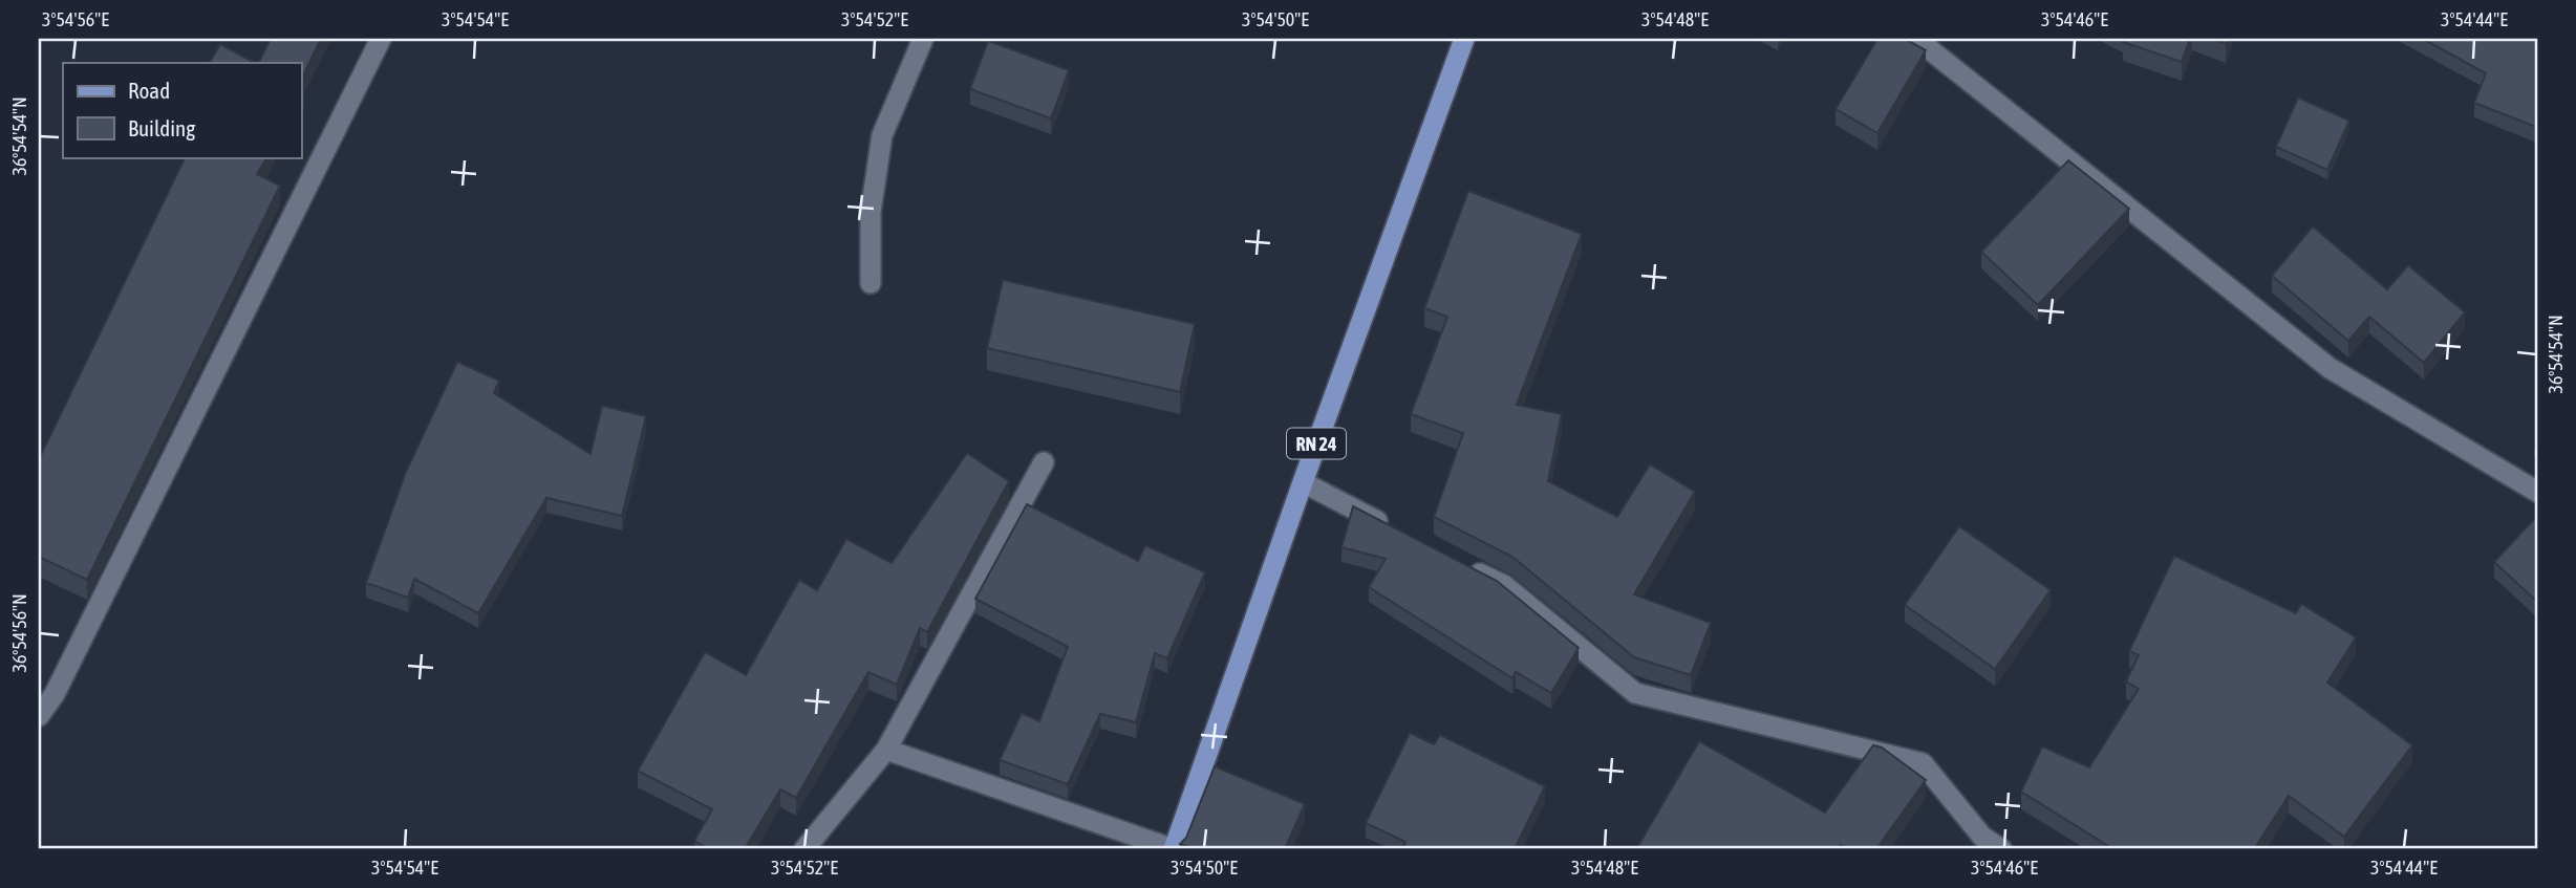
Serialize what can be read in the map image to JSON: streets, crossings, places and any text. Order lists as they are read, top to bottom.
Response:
{
  "streets": {
    "main road": ["RN 24"]
  },
  "legend": ["Road", "Building"],
  "coordinates": [
    "3°54'56\"E",
    "3°54'54\"E",
    "3°54'52\"E",
    "3°54'50\"E",
    "3°54'48\"E",
    "3°54'46\"E",
    "3°54'44\"E",
    "36°54'54\"N",
    "36°54'56\"N"
  ]
}
